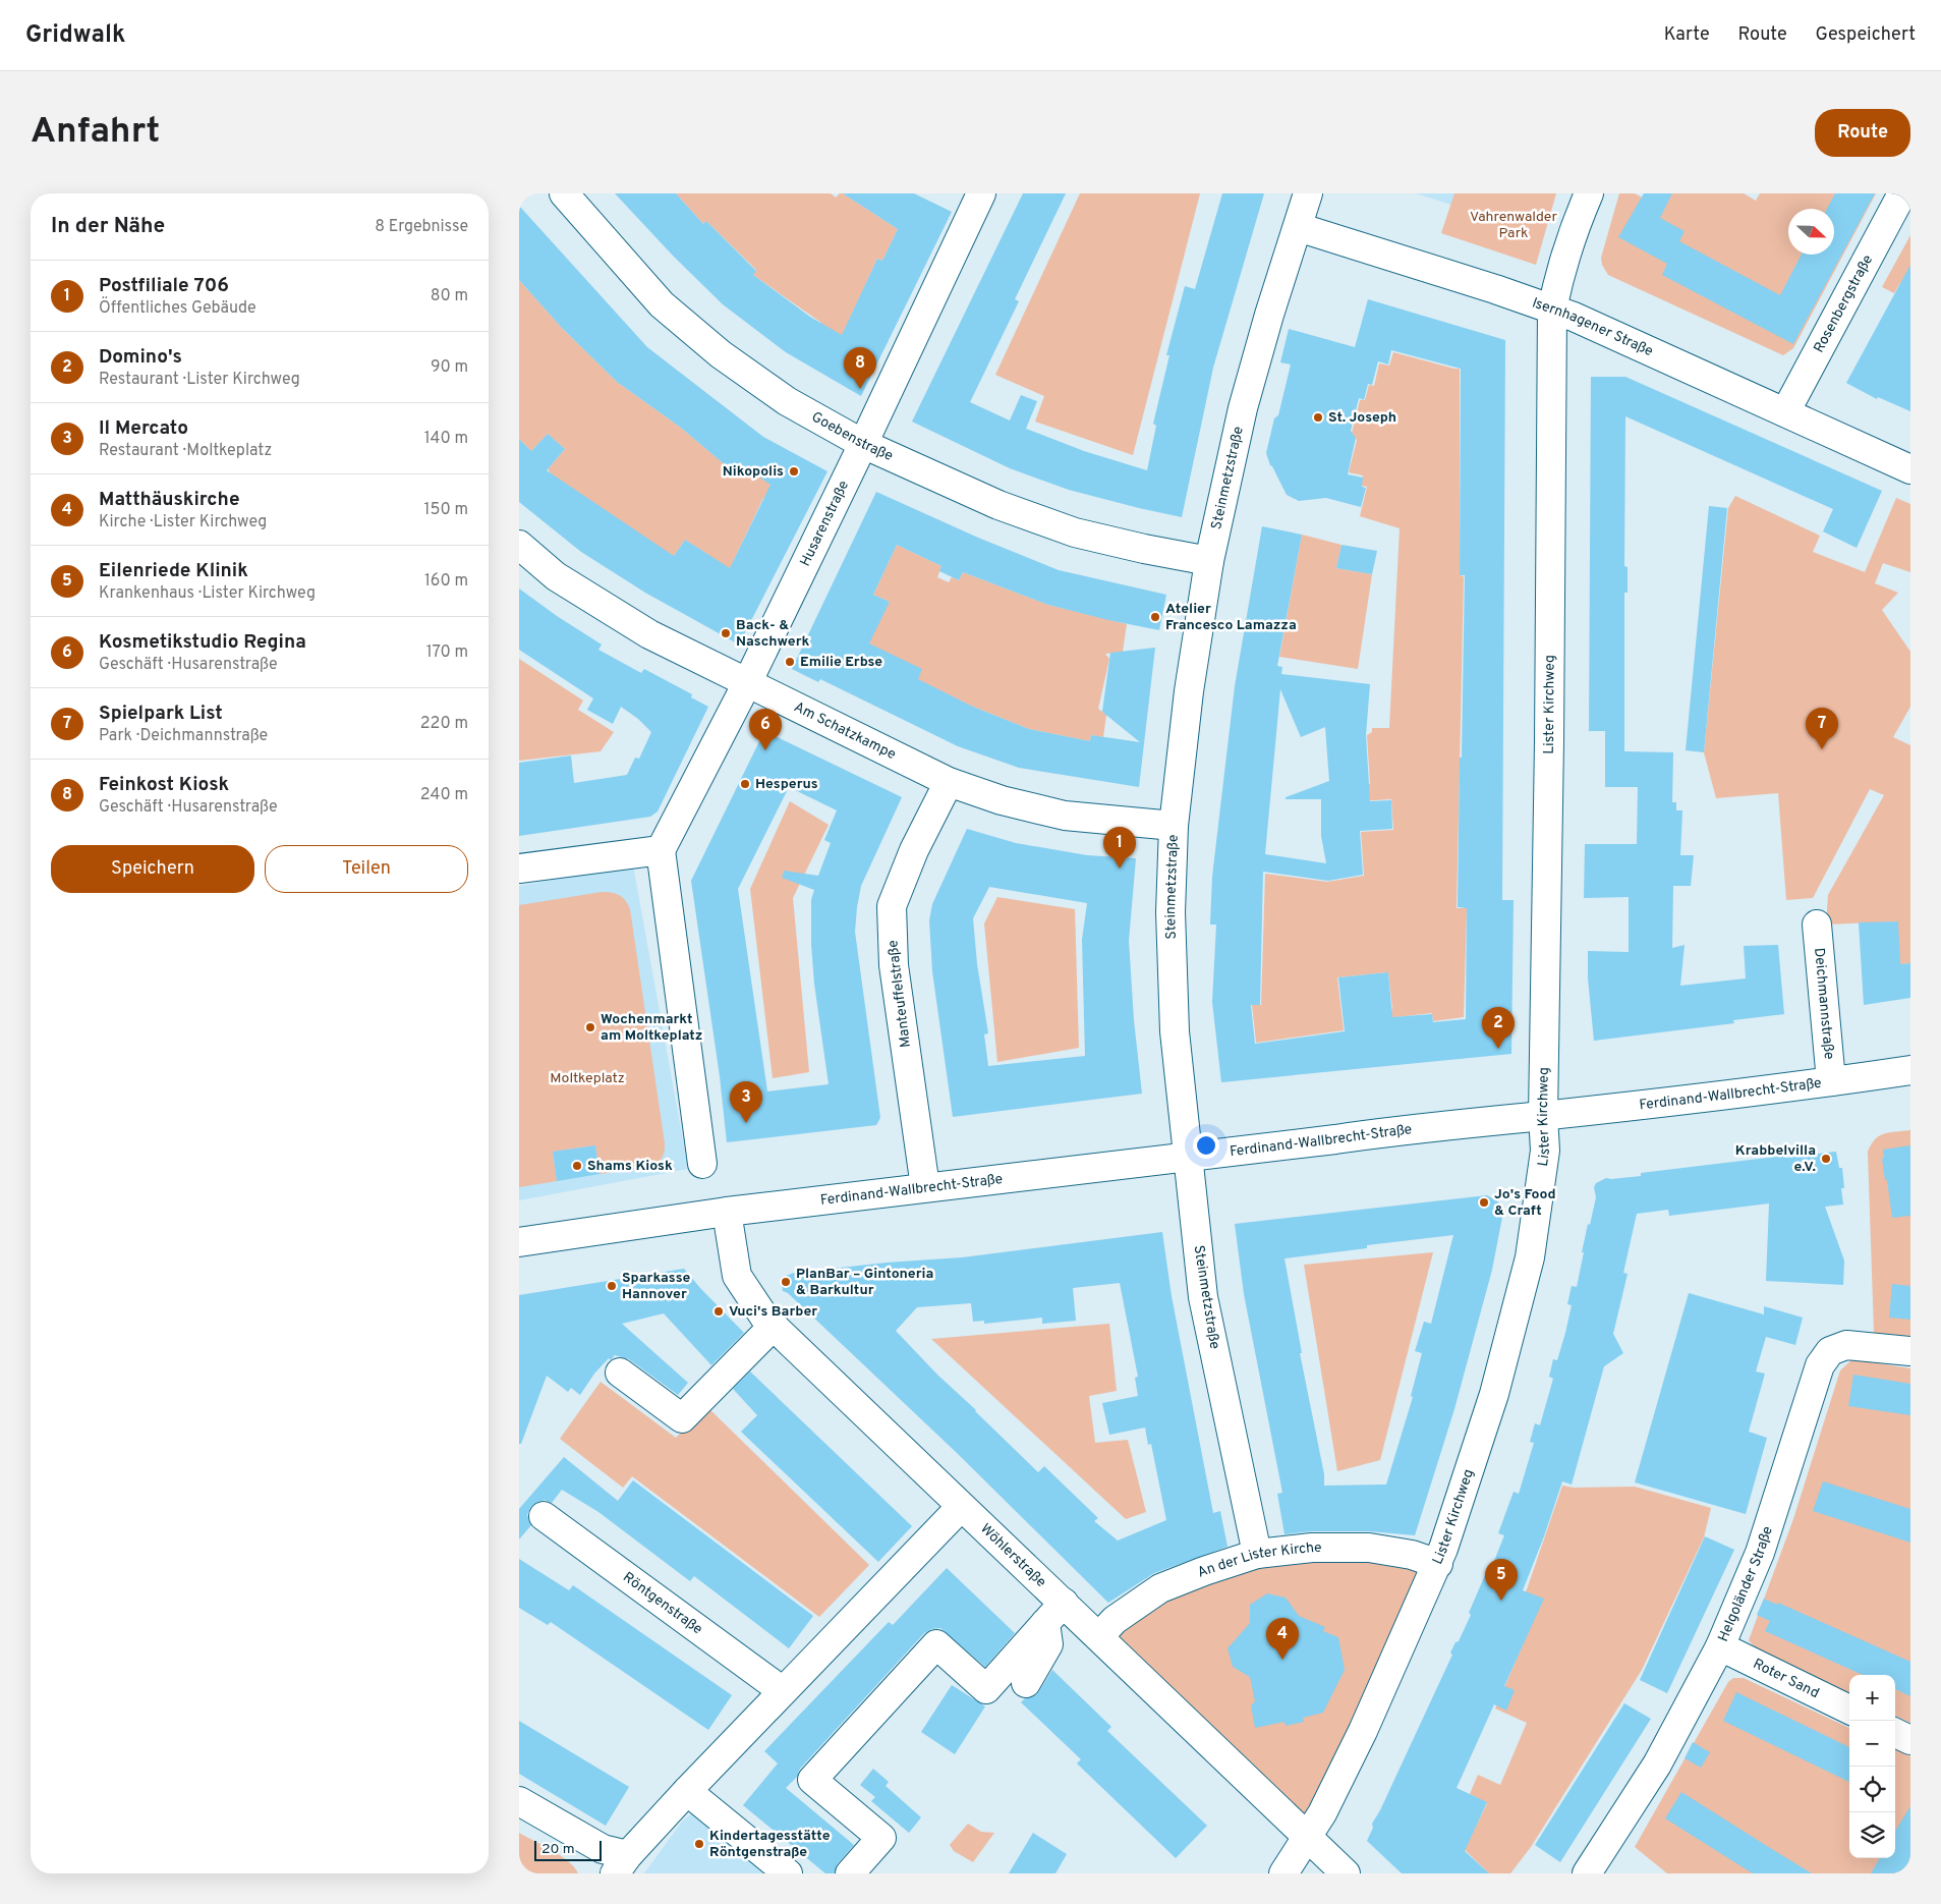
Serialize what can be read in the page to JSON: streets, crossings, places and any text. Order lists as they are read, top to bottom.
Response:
{
  "streets": {
    "street": [
      "Rosenbergstraße",
      "Isernhagener Straße",
      "Goebenstraße",
      "Steinmetzstraße",
      "Husarenstraße",
      "Lister Kirchweg",
      "Am Schatzkampe",
      "Manteuffelstraße",
      "Deichmannstraße",
      "Ferdinand-Wallbrecht-Straße",
      "Wöhlerstraße",
      "An der Lister Kirche",
      "Helgoländer Straße",
      "Röntgenstraße",
      "Roter Sand"
    ]
  },
  "crossings": [
    ["Rosenbergstraße", "Isernhagener Straße"],
    ["Isernhagener Straße", "Steinmetzstraße"],
    ["Isernhagener Straße", "Lister Kirchweg"],
    ["Goebenstraße", "Steinmetzstraße"],
    ["Goebenstraße", "Husarenstraße"],
    ["Steinmetzstraße", "Am Schatzkampe"],
    ["Steinmetzstraße", "Ferdinand-Wallbrecht-Straße"],
    ["Steinmetzstraße", "An der Lister Kirche"],
    ["Husarenstraße", "Am Schatzkampe"],
    ["Lister Kirchweg", "Ferdinand-Wallbrecht-Straße"],
    ["Lister Kirchweg", "Wöhlerstraße"],
    ["Lister Kirchweg", "An der Lister Kirche"],
    ["Am Schatzkampe", "Manteuffelstraße"],
    ["Manteuffelstraße", "Ferdinand-Wallbrecht-Straße"],
    ["Deichmannstraße", "Ferdinand-Wallbrecht-Straße"],
    ["Ferdinand-Wallbrecht-Straße", "Wöhlerstraße"],
    ["Wöhlerstraße", "An der Lister Kirche"],
    ["Helgoländer Straße", "Roter Sand"]
  ],
  "parks": ["Vahrenwalder Park", "Moltkeplatz"],
  "places": [
    "St. Joseph",
    "Nikopolis",
    "Atelier Francesco Lamazza",
    "Back- & Naschwerk",
    "Emilie Erbse",
    "Hesperus",
    "Wochenmarkt am Moltkeplatz",
    "Krabbelvilla e.V.",
    "Shams Kiosk",
    "Jo's Food & Craft",
    "PlanBar – Gintoneria & Barkultur",
    "Sparkasse Hannover",
    "Vuci's Barber",
    "Kindertagesstätte Röntgenstraße"
  ],
  "scale_bar": "20 m",
  "north": "right",
  "page": {
    "header": "Gridwalk",
    "nav": ["Karte", "Route", "Gespeichert"],
    "buttons": [
      "Route",
      ["Speichern", "Teilen"]
    ],
    "title": "Anfahrt",
    "heading": ["In der Nähe", "8 Ergebnisse"],
    "list": [
      {
        "mark": "1",
        "name": "Postfiliale 706",
        "note": "Öffentliches Gebäude",
        "value": "80 m"
      },
      {
        "mark": "2",
        "name": "Domino's",
        "note": "Restaurant · Lister Kirchweg",
        "value": "90 m"
      },
      {
        "mark": "3",
        "name": "Il Mercato",
        "note": "Restaurant · Moltkeplatz",
        "value": "140 m"
      },
      {
        "mark": "4",
        "name": "Matthäuskirche",
        "note": "Kirche · Lister Kirchweg",
        "value": "150 m"
      },
      {
        "mark": "5",
        "name": "Eilenriede Klinik",
        "note": "Krankenhaus · Lister Kirchweg",
        "value": "160 m"
      },
      {
        "mark": "6",
        "name": "Kosmetikstudio Regina",
        "note": "Geschäft · Husarenstraße",
        "value": "170 m"
      },
      {
        "mark": "7",
        "name": "Spielpark List",
        "note": "Park · Deichmannstraße",
        "value": "220 m"
      },
      {
        "mark": "8",
        "name": "Feinkost Kiosk",
        "note": "Geschäft · Husarenstraße",
        "value": "240 m"
      }
    ],
    "pins": [
      "8",
      "7",
      "6",
      "1",
      "2",
      "3",
      "5",
      "4"
    ],
    "map_buttons": ["+", "−"],
    "scale": "20 m"
  }
}
